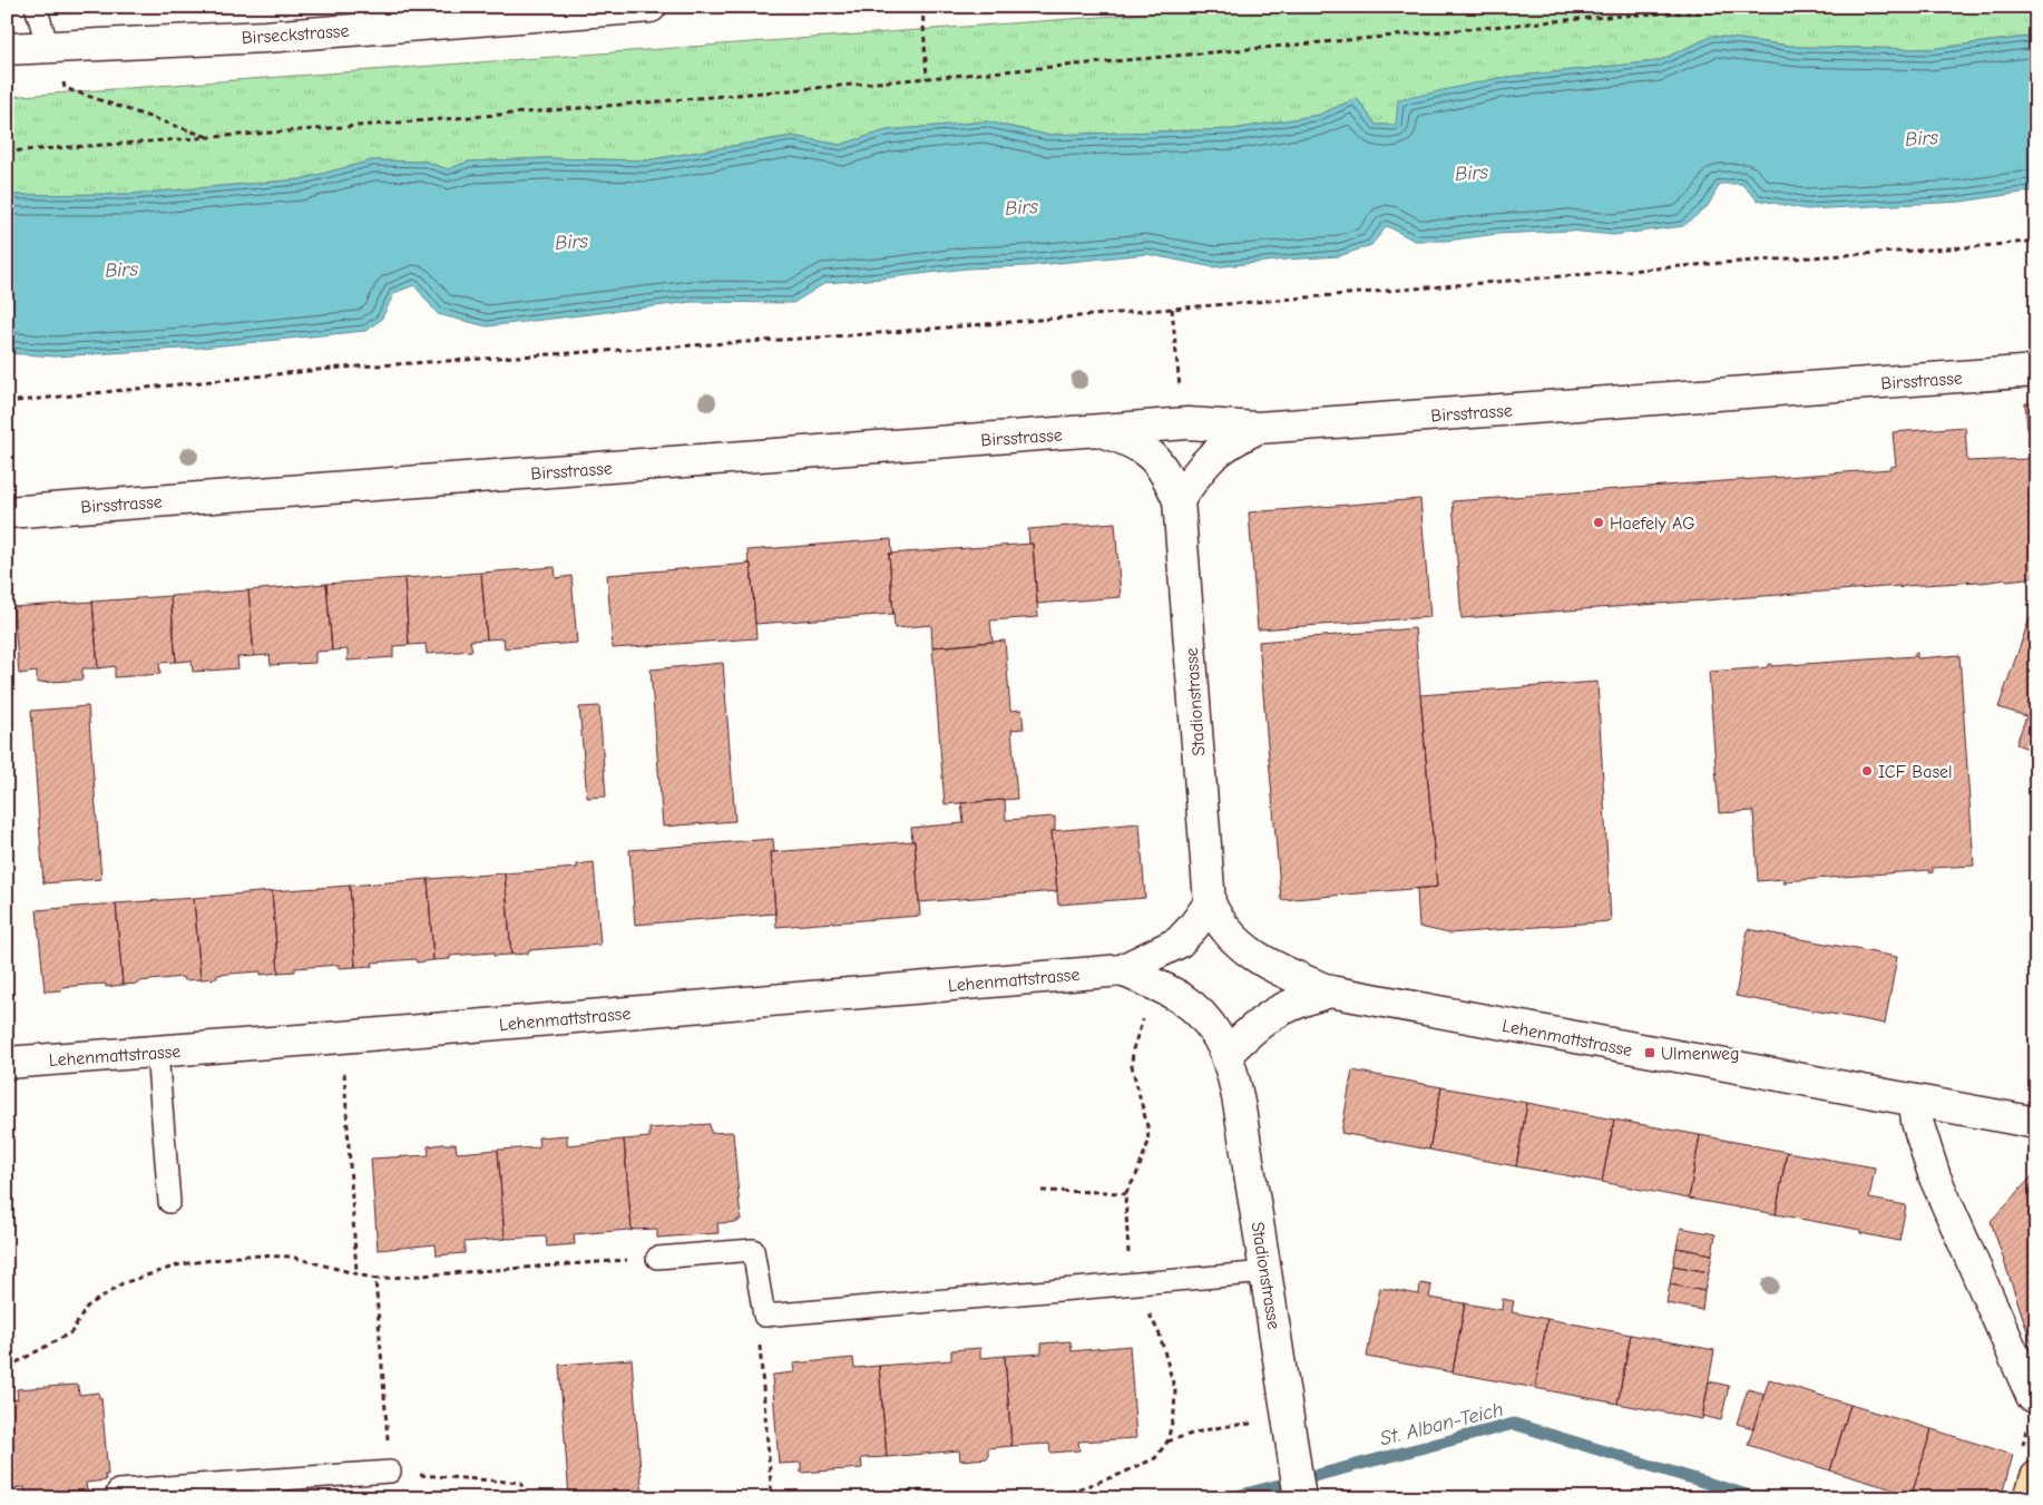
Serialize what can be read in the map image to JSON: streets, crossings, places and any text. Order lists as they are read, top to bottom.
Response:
{
  "streets": {
    "street": [
      "Birseckstrasse",
      "Birsstrasse",
      "Stadionstrasse",
      "Lehenmattstrasse"
    ]
  },
  "crossings": [
    ["Birsstrasse", "Stadionstrasse"],
    ["Stadionstrasse", "Lehenmattstrasse"]
  ],
  "water": ["Birs", "St. Alban-Teich"],
  "places": {
    "other": ["Haefely AG", "ICF Basel"],
    "transit": ["Ulmenweg"]
  }
}
